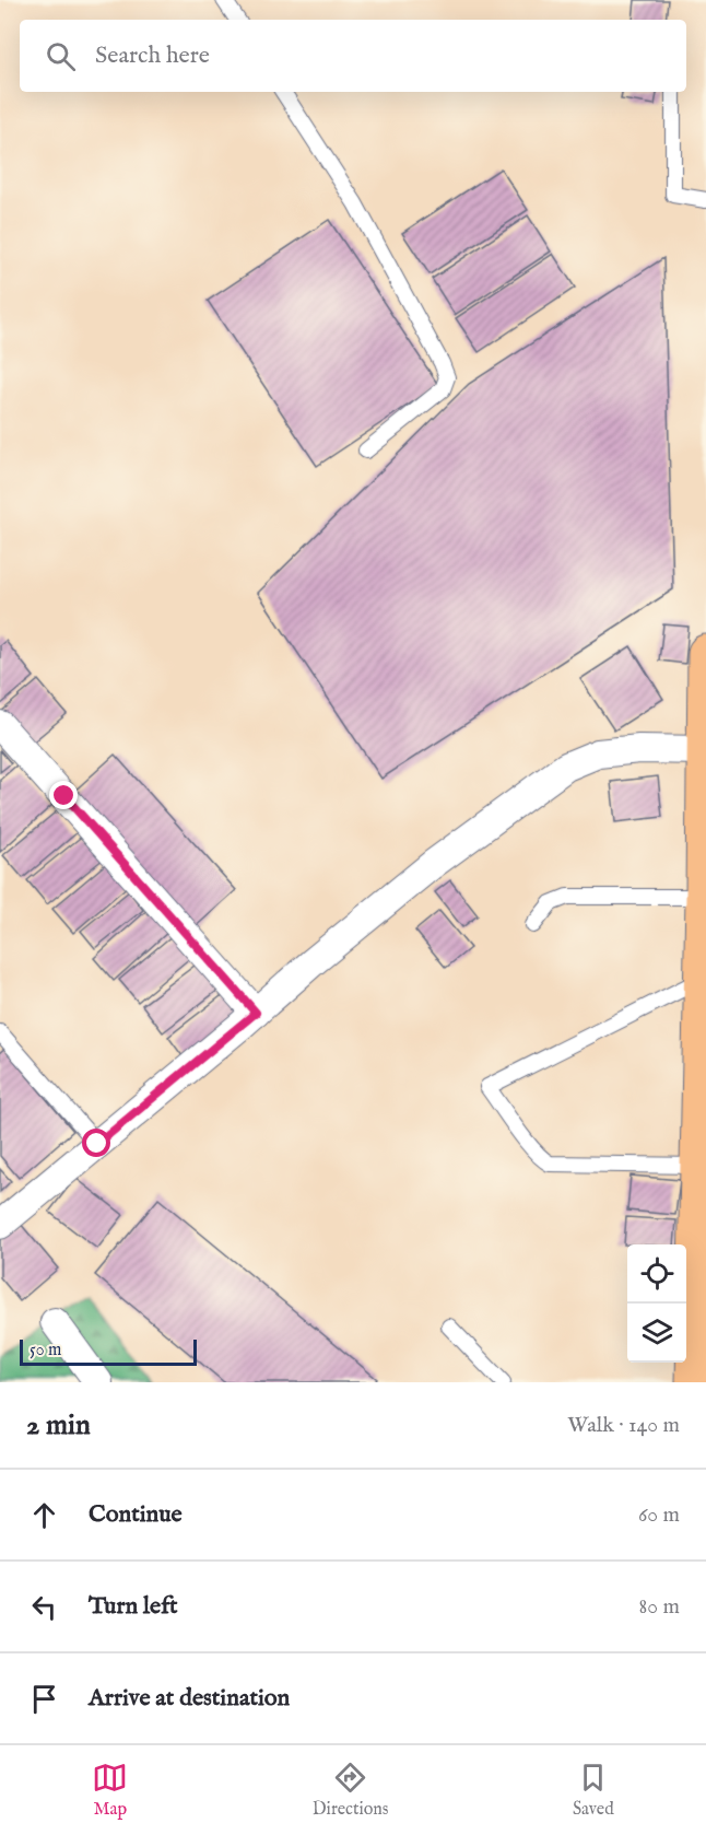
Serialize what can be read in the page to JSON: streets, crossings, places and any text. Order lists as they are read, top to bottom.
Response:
{
  "scale_bar": "50 m",
  "page": {
    "search": "Search here",
    "scale": "50 m",
    "heading": ["2 min", "Walk · 140 m"],
    "list": [
      ["Continue", "60 m"],
      ["Turn left", "80 m"],
      "Arrive at destination"
    ],
    "nav": ["Map", "Directions", "Saved"]
  }
}
